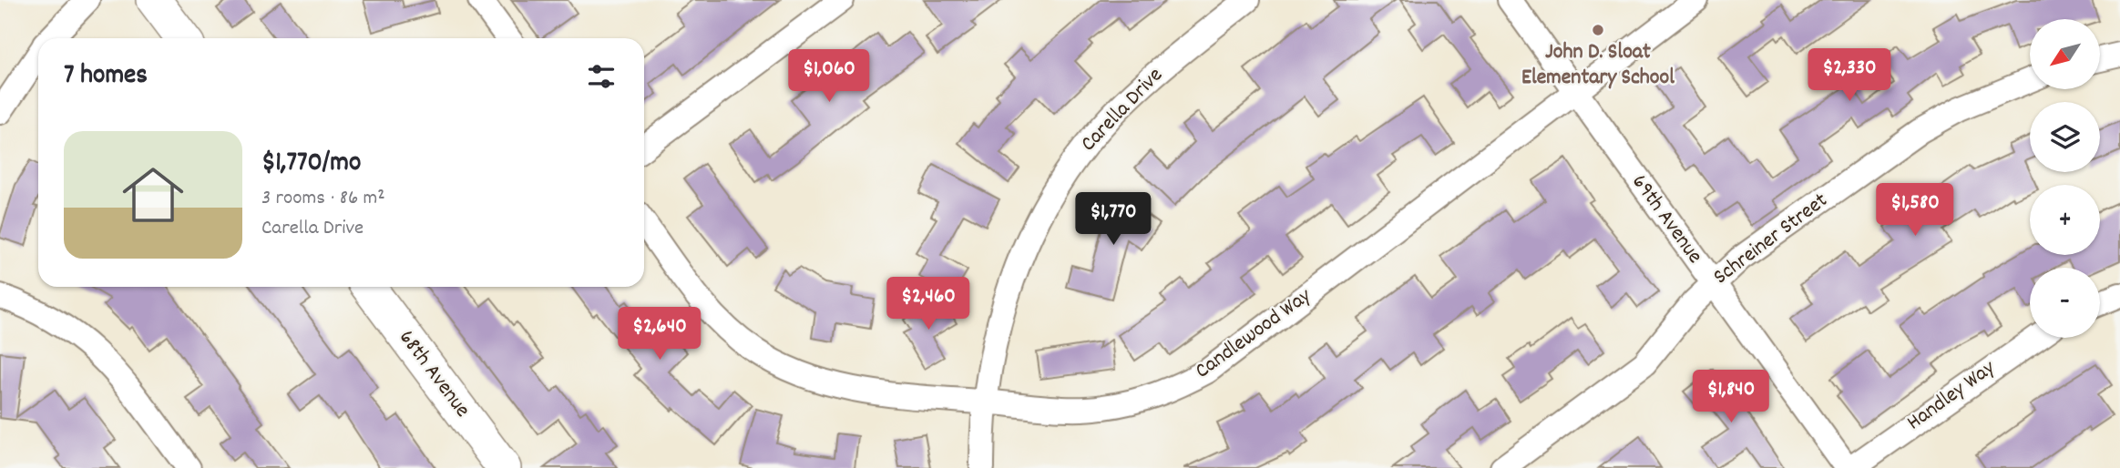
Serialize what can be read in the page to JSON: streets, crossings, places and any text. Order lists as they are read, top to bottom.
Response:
{
  "streets": {
    "street": [
      "Carella Drive",
      "69th Avenue",
      "Schreiner Street",
      "Candlewood Way",
      "68th Avenue",
      "Handley Way"
    ]
  },
  "crossings": [
    ["Carella Drive", "Candlewood Way"],
    ["69th Avenue", "Schreiner Street"],
    ["69th Avenue", "Candlewood Way"],
    ["69th Avenue", "Handley Way"]
  ],
  "places": ["John D. Sloat Elementary School"],
  "north": "bottom left",
  "page": {
    "map_buttons": ["+", "−"],
    "heading": "7 homes",
    "price": [
      "$2,330",
      "$1,060",
      "$1,580",
      "$1,770",
      "$2,460",
      "$2,640",
      "$1,840"
    ],
    "list": [
      {
        "name": "$1,770/mo",
        "note": "3 rooms · 86 m² · Carella Drive"
      }
    ]
  }
}
